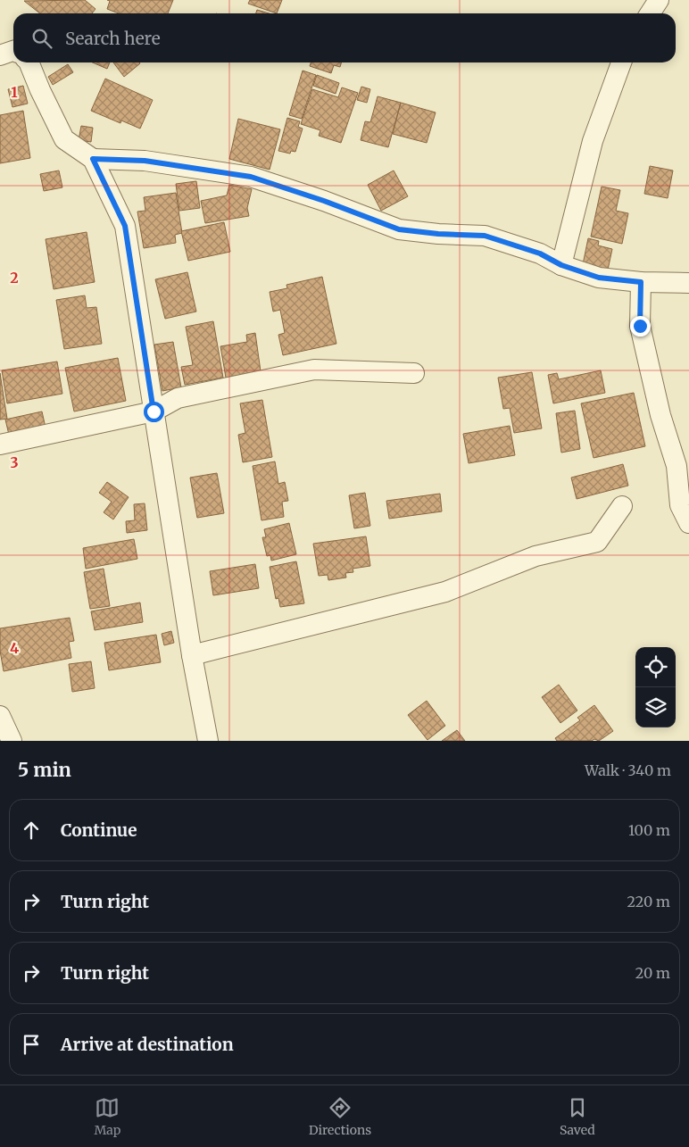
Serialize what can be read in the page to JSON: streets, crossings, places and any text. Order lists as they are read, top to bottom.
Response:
{
  "page": {
    "search": "Search here",
    "heading": ["5 min", "Walk · 340 m"],
    "list": [
      ["Continue", "100 m"],
      ["Turn right", "220 m"],
      ["Turn right", "20 m"],
      "Arrive at destination"
    ],
    "nav": ["Map", "Directions", "Saved"]
  },
  "grid": {
    "rows": [
      "1",
      "2",
      "3",
      "4"
    ]
  }
}
